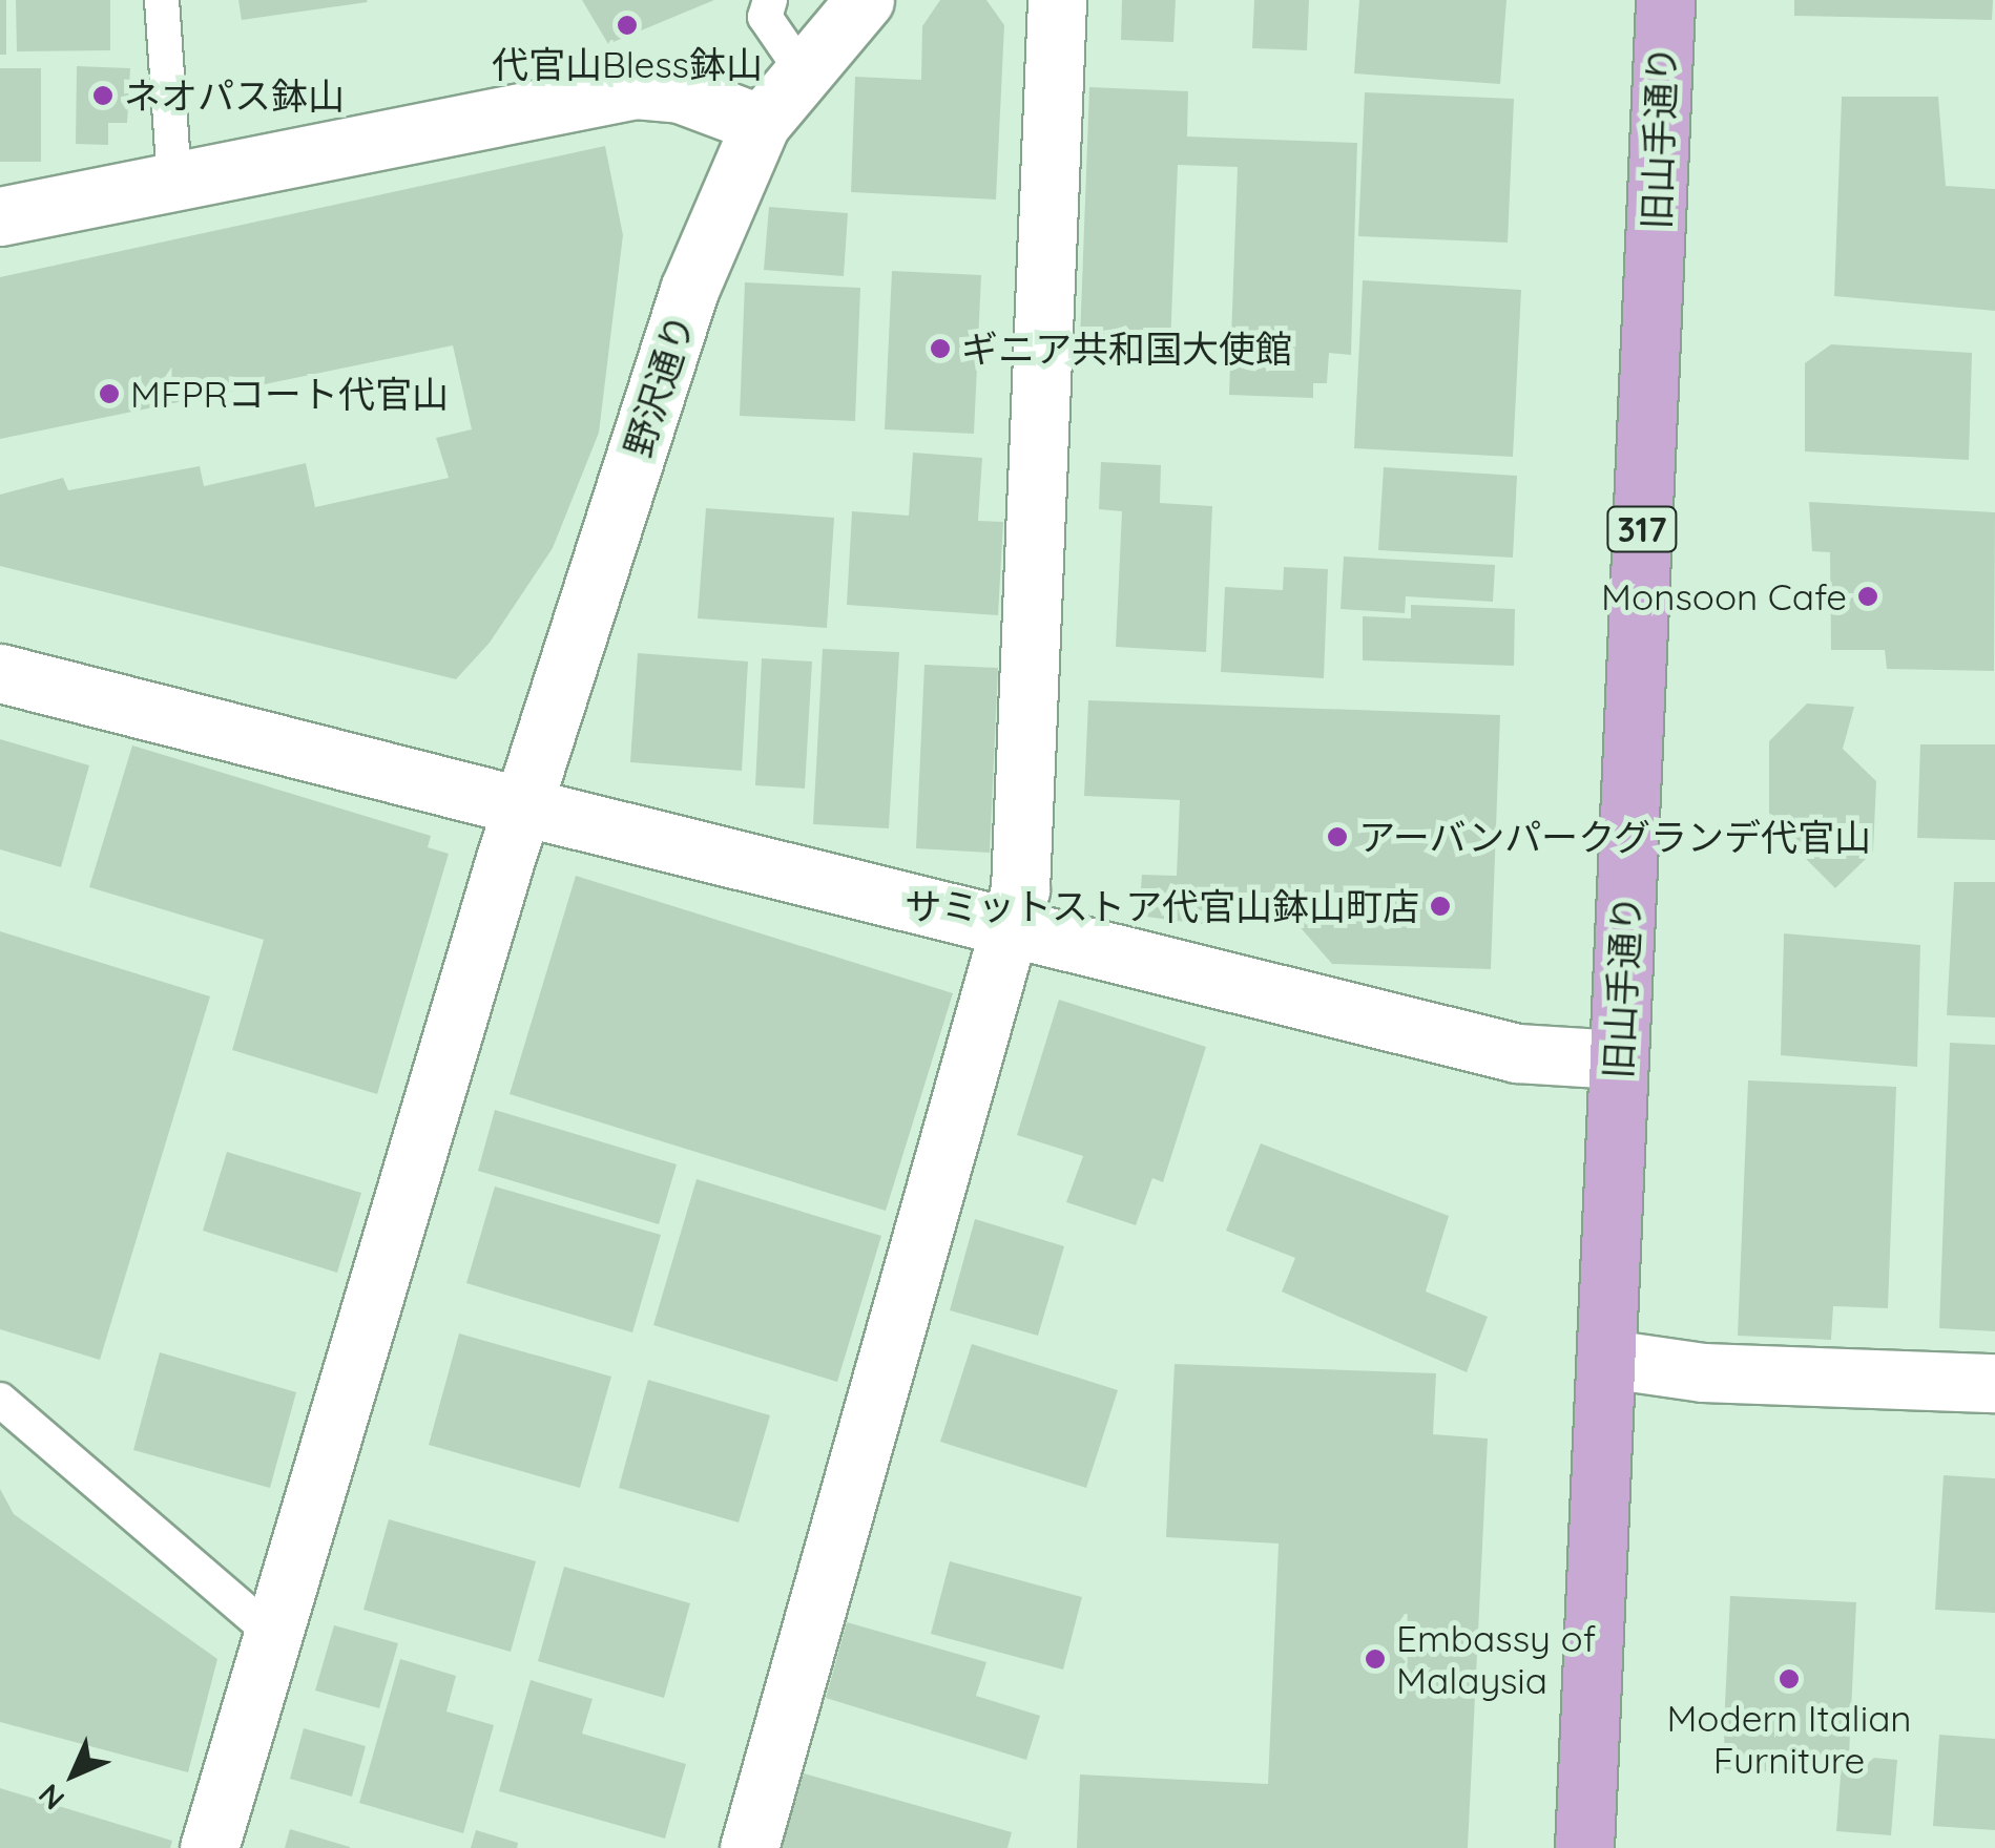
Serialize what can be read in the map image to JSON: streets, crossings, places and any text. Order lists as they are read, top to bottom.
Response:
{
  "streets": {
    "main road": ["旧山手通り", "317"],
    "street": ["野沢通り"]
  },
  "places": [
    "代官山Bless鉢山",
    "ネオパス鉢山",
    "ギニア共和国大使館",
    "MFPRコート代官山",
    "Monsoon Cafe",
    "アーバンパークグランデ代官山",
    "サミットストア代官山鉢山町店",
    "Embassy of Malaysia",
    "Modern Italian Furniture"
  ],
  "north": "bottom left"
}
